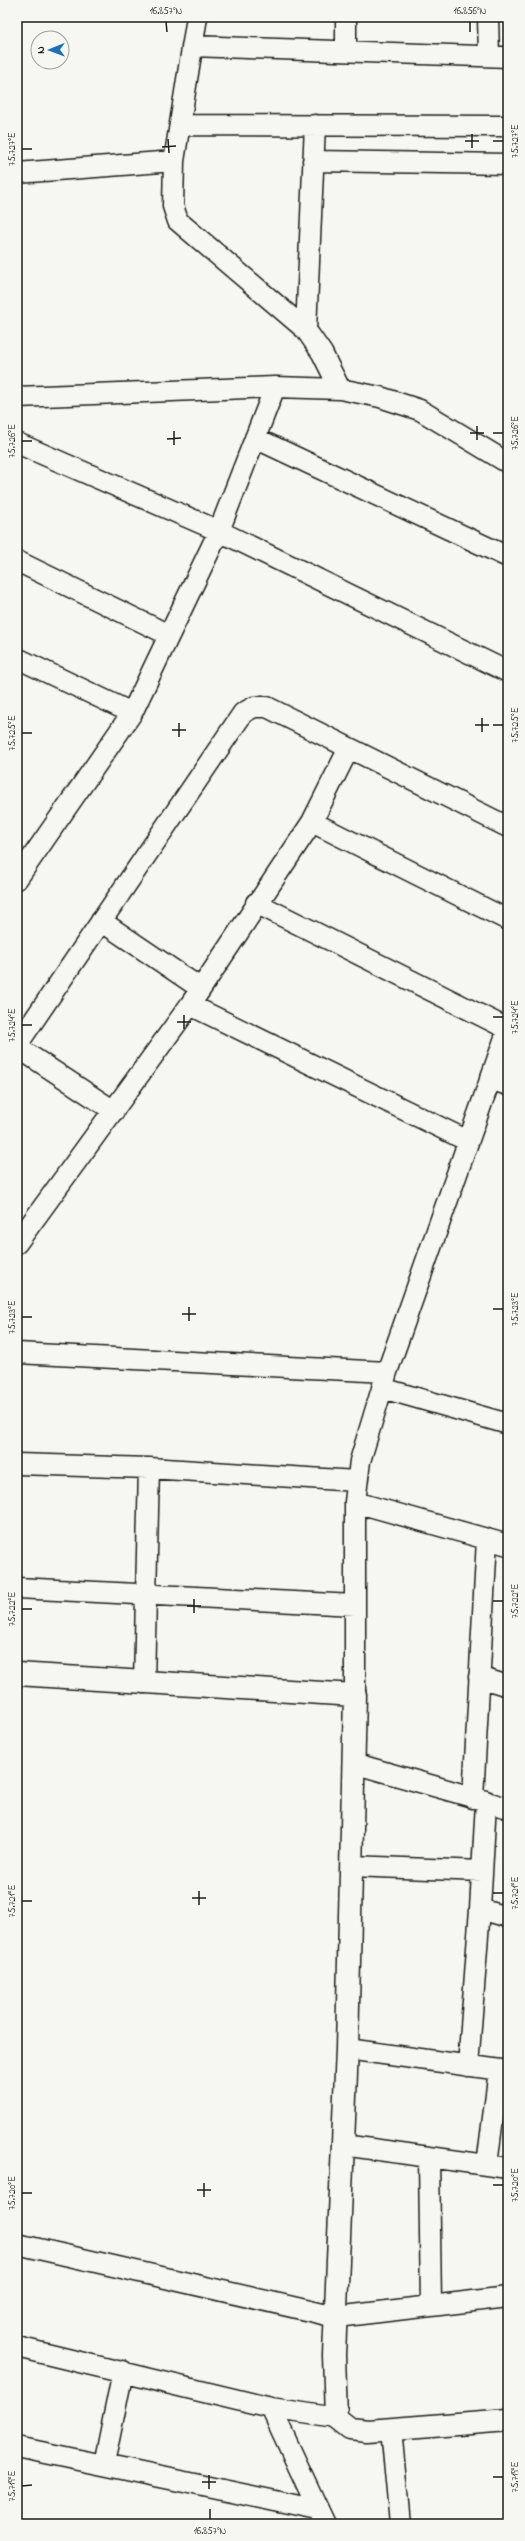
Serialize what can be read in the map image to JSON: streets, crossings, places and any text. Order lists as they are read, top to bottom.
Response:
{
  "north": "left",
  "coordinates": [
    "16.857°N",
    "16.856°N",
    "75.727°E",
    "75.726°E",
    "75.725°E",
    "75.724°E",
    "75.723°E",
    "75.722°E",
    "75.721°E",
    "75.720°E",
    "75.719°E"
  ]
}
